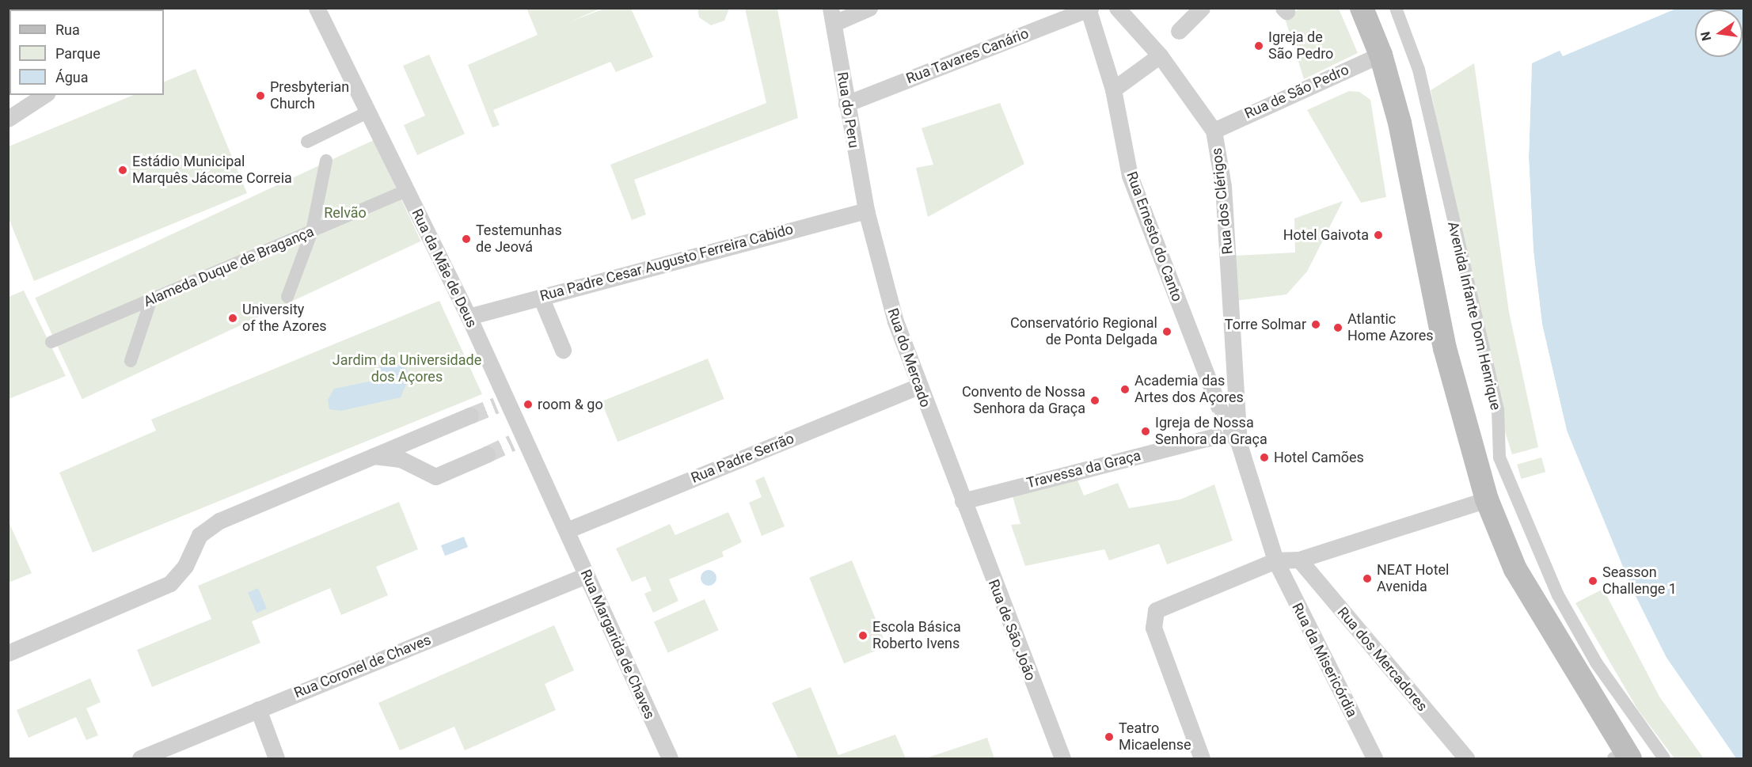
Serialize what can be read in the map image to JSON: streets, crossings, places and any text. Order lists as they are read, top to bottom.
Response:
{
  "streets": {
    "street": [
      "Rua Tavares Canário",
      "Rua de São Pedro",
      "Rua do Peru",
      "Rua dos Clérigos",
      "Rua Ernesto do Canto",
      "Rua Padre Cesar Augusto Ferreira Cabido",
      "Alameda Duque de Bragança",
      "Rua da Mãe de Deus",
      "Avenida Infante Dom Henrique",
      "Rua do Mercado",
      "Rua Padre Serrão",
      "Travessa da Graça",
      "Rua de São João",
      "Rua Margarida de Chaves",
      "Rua dos Mercadores",
      "Rua da Misericórdia",
      "Rua Coronel de Chaves"
    ]
  },
  "crossings": [
    ["Rua Tavares Canário", "Rua do Peru"],
    ["Rua Tavares Canário", "Rua Ernesto do Canto"],
    ["Rua de São Pedro", "Rua dos Clérigos"],
    ["Rua do Peru", "Rua Padre Cesar Augusto Ferreira Cabido"],
    ["Rua do Peru", "Rua do Mercado"],
    ["Rua dos Clérigos", "Rua Ernesto do Canto"],
    ["Rua dos Clérigos", "Travessa da Graça"],
    ["Rua dos Clérigos", "Rua da Misericórdia"],
    ["Rua Ernesto do Canto", "Travessa da Graça"],
    ["Rua Ernesto do Canto", "Rua da Misericórdia"],
    ["Rua Padre Cesar Augusto Ferreira Cabido", "Rua da Mãe de Deus"],
    ["Rua Padre Cesar Augusto Ferreira Cabido", "Rua do Mercado"],
    ["Alameda Duque de Bragança", "Rua da Mãe de Deus"],
    ["Rua da Mãe de Deus", "Rua Padre Serrão"],
    ["Rua da Mãe de Deus", "Rua Margarida de Chaves"],
    ["Rua do Mercado", "Rua Padre Serrão"],
    ["Rua do Mercado", "Travessa da Graça"],
    ["Rua do Mercado", "Rua de São João"],
    ["Rua Padre Serrão", "Rua Margarida de Chaves"],
    ["Travessa da Graça", "Rua de São João"],
    ["Travessa da Graça", "Rua da Misericórdia"],
    ["Rua Margarida de Chaves", "Rua Coronel de Chaves"]
  ],
  "parks": ["Relvão", "Jardim da Universidade dos Açores"],
  "places": [
    "Igreja de São Pedro",
    "Presbyterian Church",
    "Estádio Municipal Marquês Jácome Correia",
    "Hotel Gaivota",
    "Testemunhas de Jeová",
    "University of the Azores",
    "Torre Solmar",
    "Atlantic Home Azores",
    "Conservatório Regional de Ponta Delgada",
    "Academia das Artes dos Açores",
    "Convento de Nossa Senhora da Graça",
    "room & go",
    "Igreja de Nossa Senhora da Graça",
    "Hotel Camões",
    "NEAT Hotel Avenida",
    "Seasson Challenge 1",
    "Escola Básica Roberto Ivens",
    "Teatro Micaelense"
  ],
  "legend": ["Rua", "Parque", "Água"],
  "north": "left"
}
